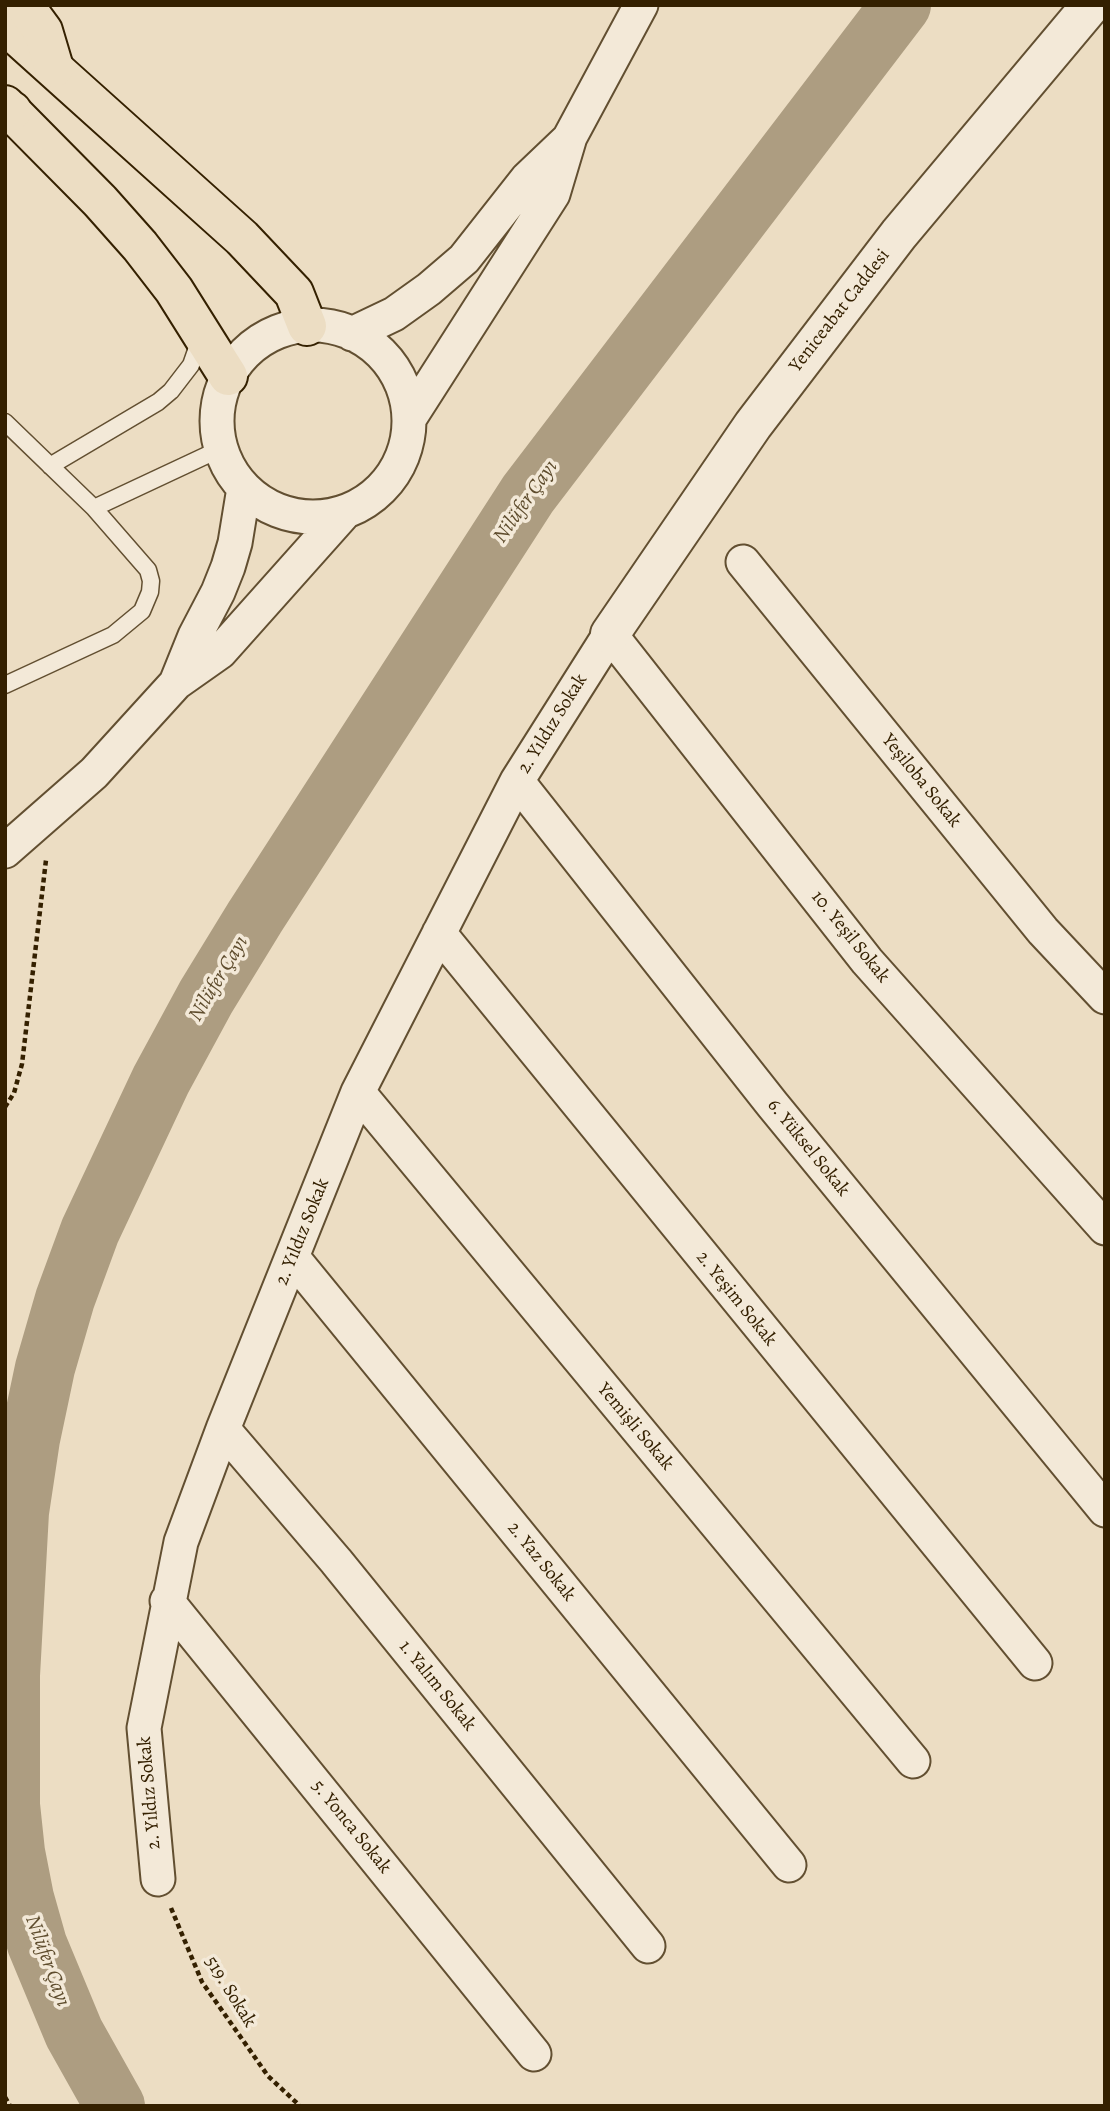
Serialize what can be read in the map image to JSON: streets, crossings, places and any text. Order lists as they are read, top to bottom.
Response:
{
  "streets": {
    "street": [
      "Yeniceabat Caddesi",
      "2. Yıldız Sokak",
      "Yeşiloba Sokak",
      "10. Yeşil Sokak",
      "6. Yüksel Sokak",
      "2. Yeşim Sokak",
      "Yemişli Sokak",
      "2. Yaz Sokak",
      "1. Yalım Sokak",
      "5. Yonca Sokak"
    ],
    "path": ["519. Sokak"]
  },
  "crossings": [
    ["Yeniceabat Caddesi", "2. Yıldız Sokak"],
    ["Yeniceabat Caddesi", "10. Yeşil Sokak"],
    ["2. Yıldız Sokak", "10. Yeşil Sokak"],
    ["2. Yıldız Sokak", "6. Yüksel Sokak"],
    ["2. Yıldız Sokak", "2. Yeşim Sokak"],
    ["2. Yıldız Sokak", "Yemişli Sokak"],
    ["2. Yıldız Sokak", "2. Yaz Sokak"],
    ["2. Yıldız Sokak", "1. Yalım Sokak"],
    ["2. Yıldız Sokak", "5. Yonca Sokak"],
    ["2. Yıldız Sokak", "519. Sokak"]
  ],
  "water": ["Nilüfer Çayı"]
}
